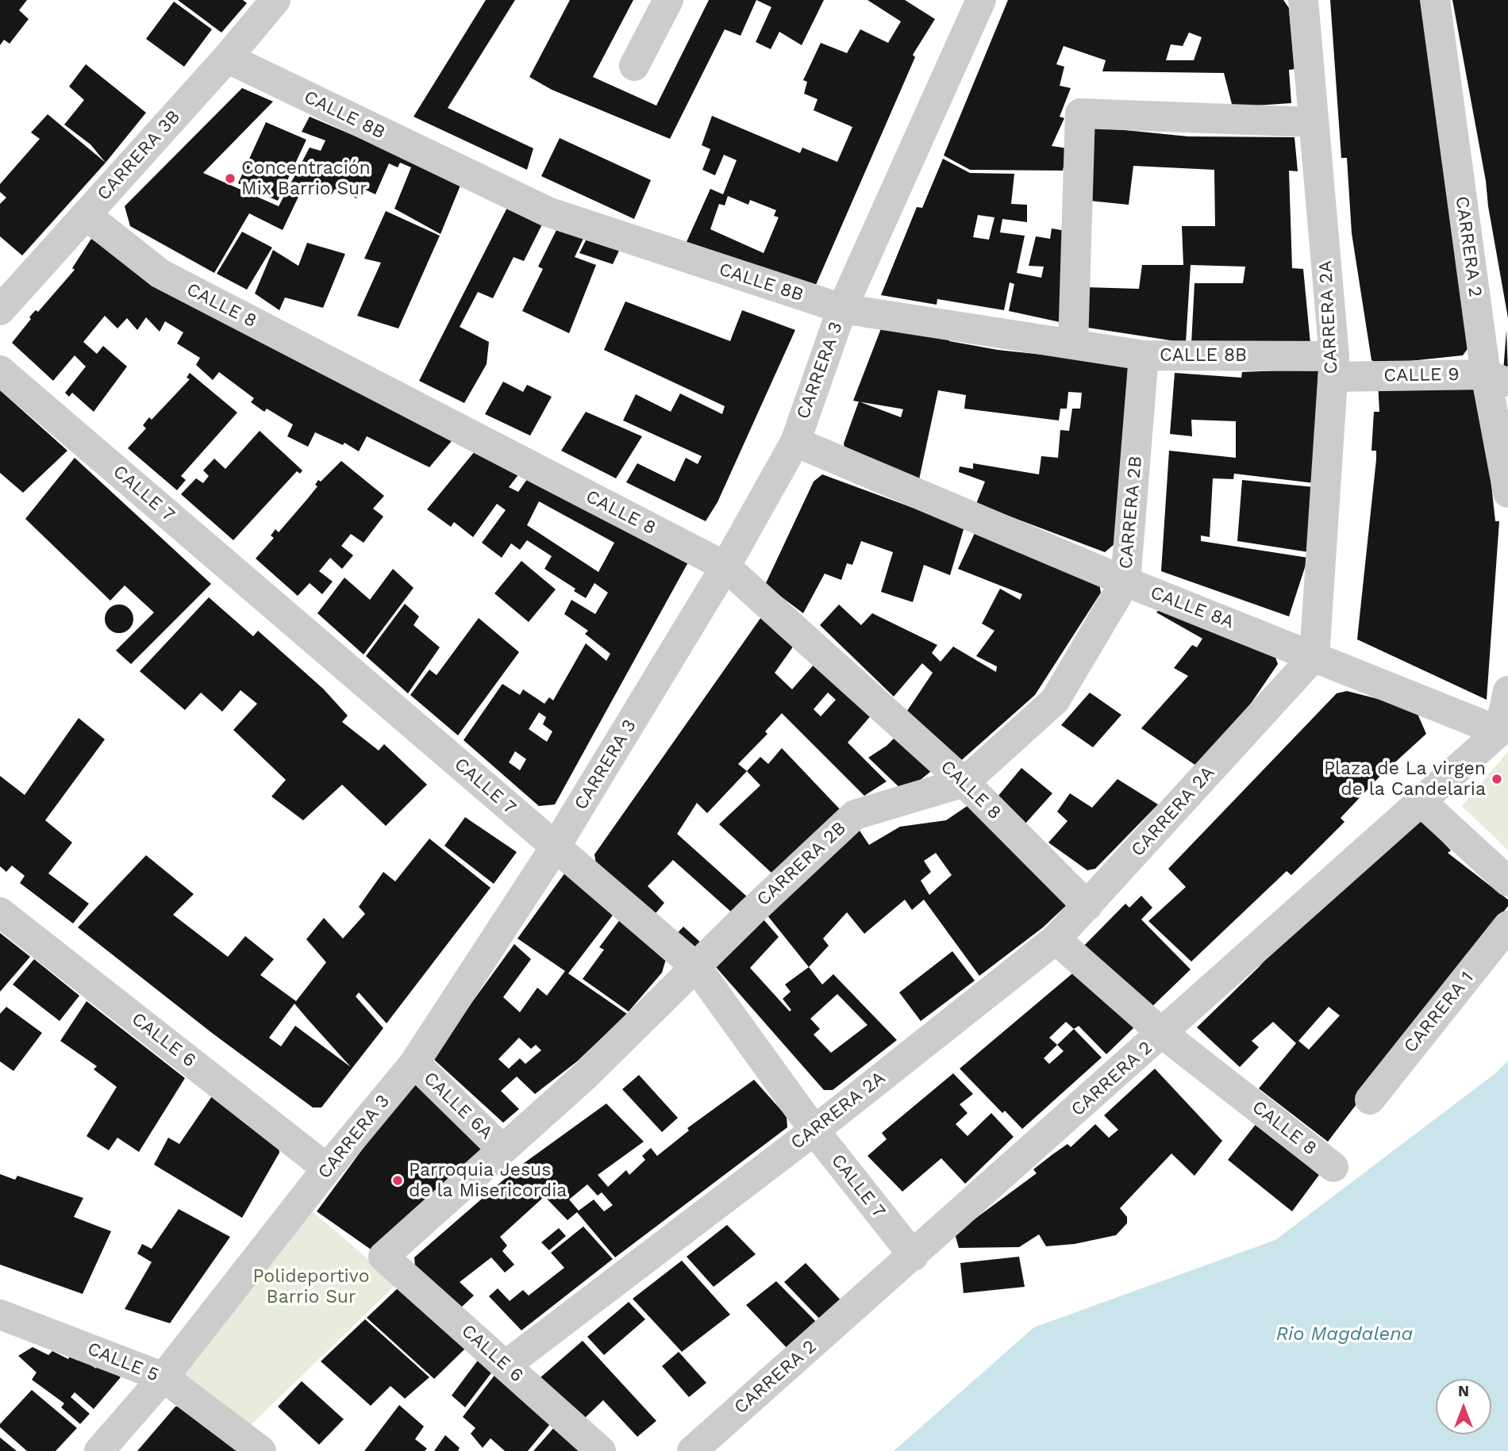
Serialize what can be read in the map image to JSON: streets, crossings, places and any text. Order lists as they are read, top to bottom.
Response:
{
  "streets": {
    "street": [
      "CALLE 8B",
      "CARRERA 3B",
      "CARRERA 2",
      "CALLE 8",
      "CARRERA 2A",
      "CARRERA 3",
      "CALLE 9",
      "CALLE 7",
      "CARRERA 2B",
      "CALLE 8A",
      "CARRERA 1",
      "CALLE 6",
      "CALLE 6A",
      "CALLE 5"
    ]
  },
  "crossings": [
    ["CALLE 8B", "CARRERA 3B"],
    ["CALLE 8B", "CARRERA 2A"],
    ["CALLE 8B", "CARRERA 3"],
    ["CALLE 8B", "CALLE 9"],
    ["CALLE 8B", "CARRERA 2B"],
    ["CARRERA 3B", "CALLE 8"],
    ["CARRERA 2", "CALLE 8"],
    ["CARRERA 2", "CALLE 9"],
    ["CARRERA 2", "CALLE 7"],
    ["CARRERA 2", "CALLE 8A"],
    ["CALLE 8", "CARRERA 2A"],
    ["CALLE 8", "CARRERA 3"],
    ["CALLE 8", "CARRERA 2B"],
    ["CARRERA 2A", "CALLE 9"],
    ["CARRERA 2A", "CALLE 7"],
    ["CARRERA 2A", "CALLE 8A"],
    ["CARRERA 2A", "CALLE 6"],
    ["CARRERA 3", "CALLE 7"],
    ["CARRERA 3", "CALLE 8A"],
    ["CARRERA 3", "CALLE 6"],
    ["CARRERA 3", "CALLE 6A"],
    ["CARRERA 3", "CALLE 5"],
    ["CALLE 7", "CARRERA 2B"],
    ["CARRERA 2B", "CALLE 8A"],
    ["CARRERA 2B", "CALLE 6"],
    ["CARRERA 2B", "CALLE 6A"]
  ],
  "water": ["Rio Magdalena"],
  "parks": ["Polideportivo Barrio Sur"],
  "places": ["Concentración Mix Barrio Sur", "Plaza de La virgen de la Candelaria", "Parroquia Jesus de la Misericordia"],
  "north": "top"
}
